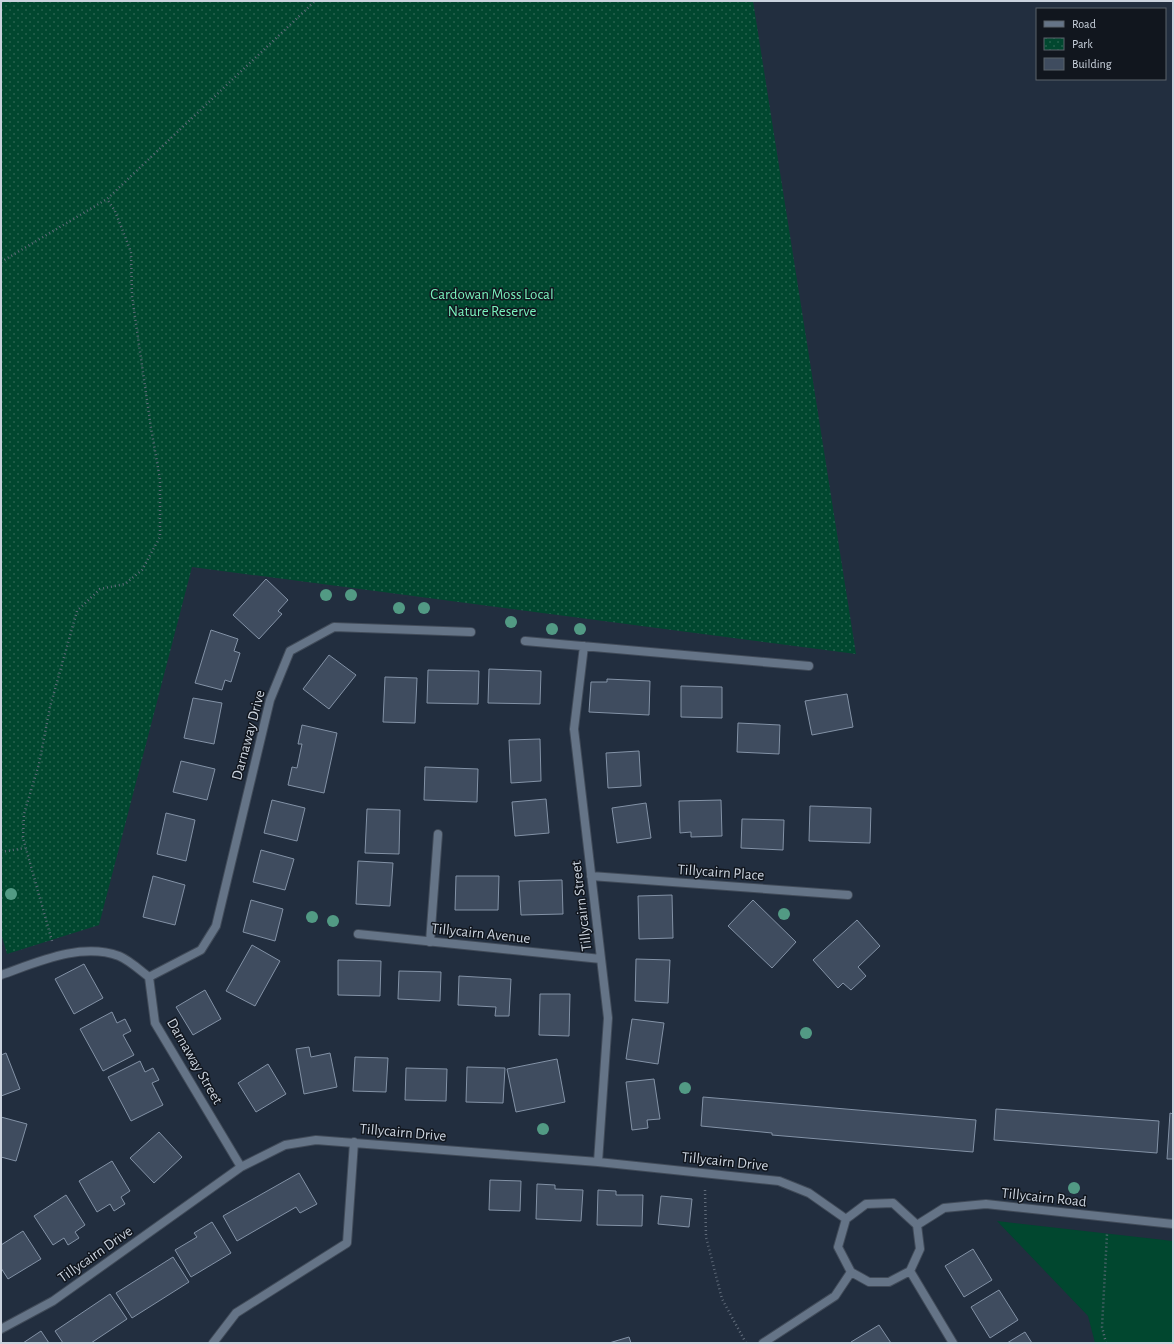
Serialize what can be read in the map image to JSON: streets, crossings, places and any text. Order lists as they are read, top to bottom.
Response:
{
  "streets": {
    "street": [
      "Darnaway Drive",
      "Tillycairn Place",
      "Tillycairn Street",
      "Tillycairn Avenue",
      "Darnaway Street",
      "Tillycairn Drive",
      "Tillycairn Road"
    ]
  },
  "crossings": [
    ["Darnaway Drive", "Darnaway Street"],
    ["Tillycairn Place", "Tillycairn Street"],
    ["Tillycairn Street", "Tillycairn Avenue"],
    ["Tillycairn Street", "Tillycairn Drive"],
    ["Darnaway Street", "Tillycairn Drive"],
    ["Tillycairn Drive", "Tillycairn Road"]
  ],
  "parks": ["Cardowan Moss Local Nature Reserve"],
  "legend": ["Road", "Park", "Building"]
}
